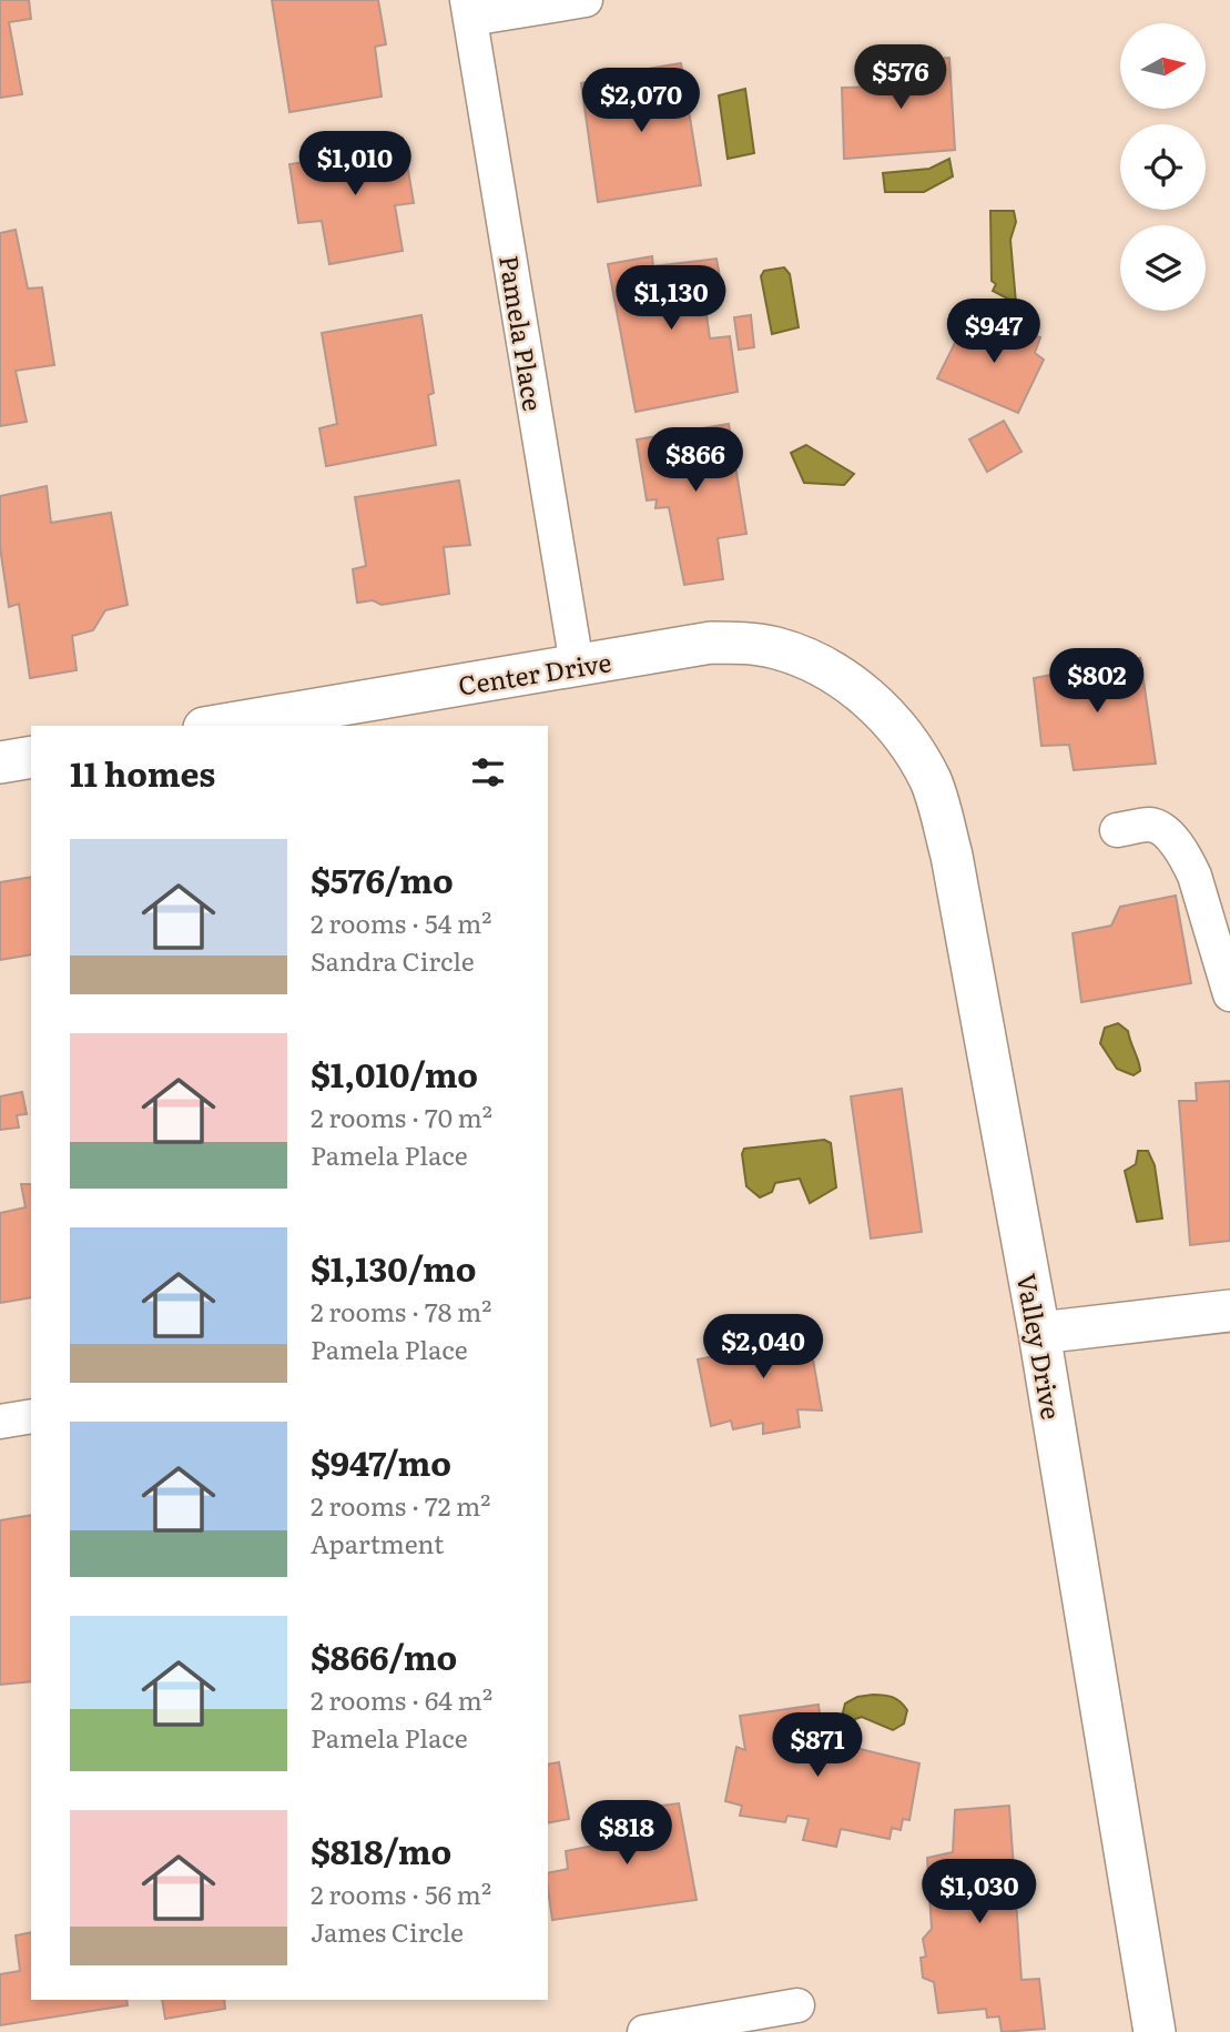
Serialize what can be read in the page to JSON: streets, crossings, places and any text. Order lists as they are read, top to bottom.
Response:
{
  "streets": {
    "street": ["Pamela Place", "Center Drive", "Valley Drive"]
  },
  "crossings": [
    ["Pamela Place", "Center Drive"],
    ["Center Drive", "Valley Drive"]
  ],
  "north": "right",
  "page": {
    "price": [
      "$576",
      "$2,070",
      "$1,010",
      "$1,130",
      "$947",
      "$866",
      "$802",
      "$2,040",
      "$871",
      "$818",
      "$1,030"
    ],
    "heading": "11 homes",
    "list": [
      {
        "name": "$576/mo",
        "note": "2 rooms · 54 m² · Sandra Circle"
      },
      {
        "name": "$1,010/mo",
        "note": "2 rooms · 70 m² · Pamela Place"
      },
      {
        "name": "$1,130/mo",
        "note": "2 rooms · 78 m² · Pamela Place"
      },
      {
        "name": "$947/mo",
        "note": "2 rooms · 72 m² · Apartment"
      },
      {
        "name": "$866/mo",
        "note": "2 rooms · 64 m² · Pamela Place"
      },
      {
        "name": "$818/mo",
        "note": "2 rooms · 56 m² · James Circle"
      }
    ]
  }
}
